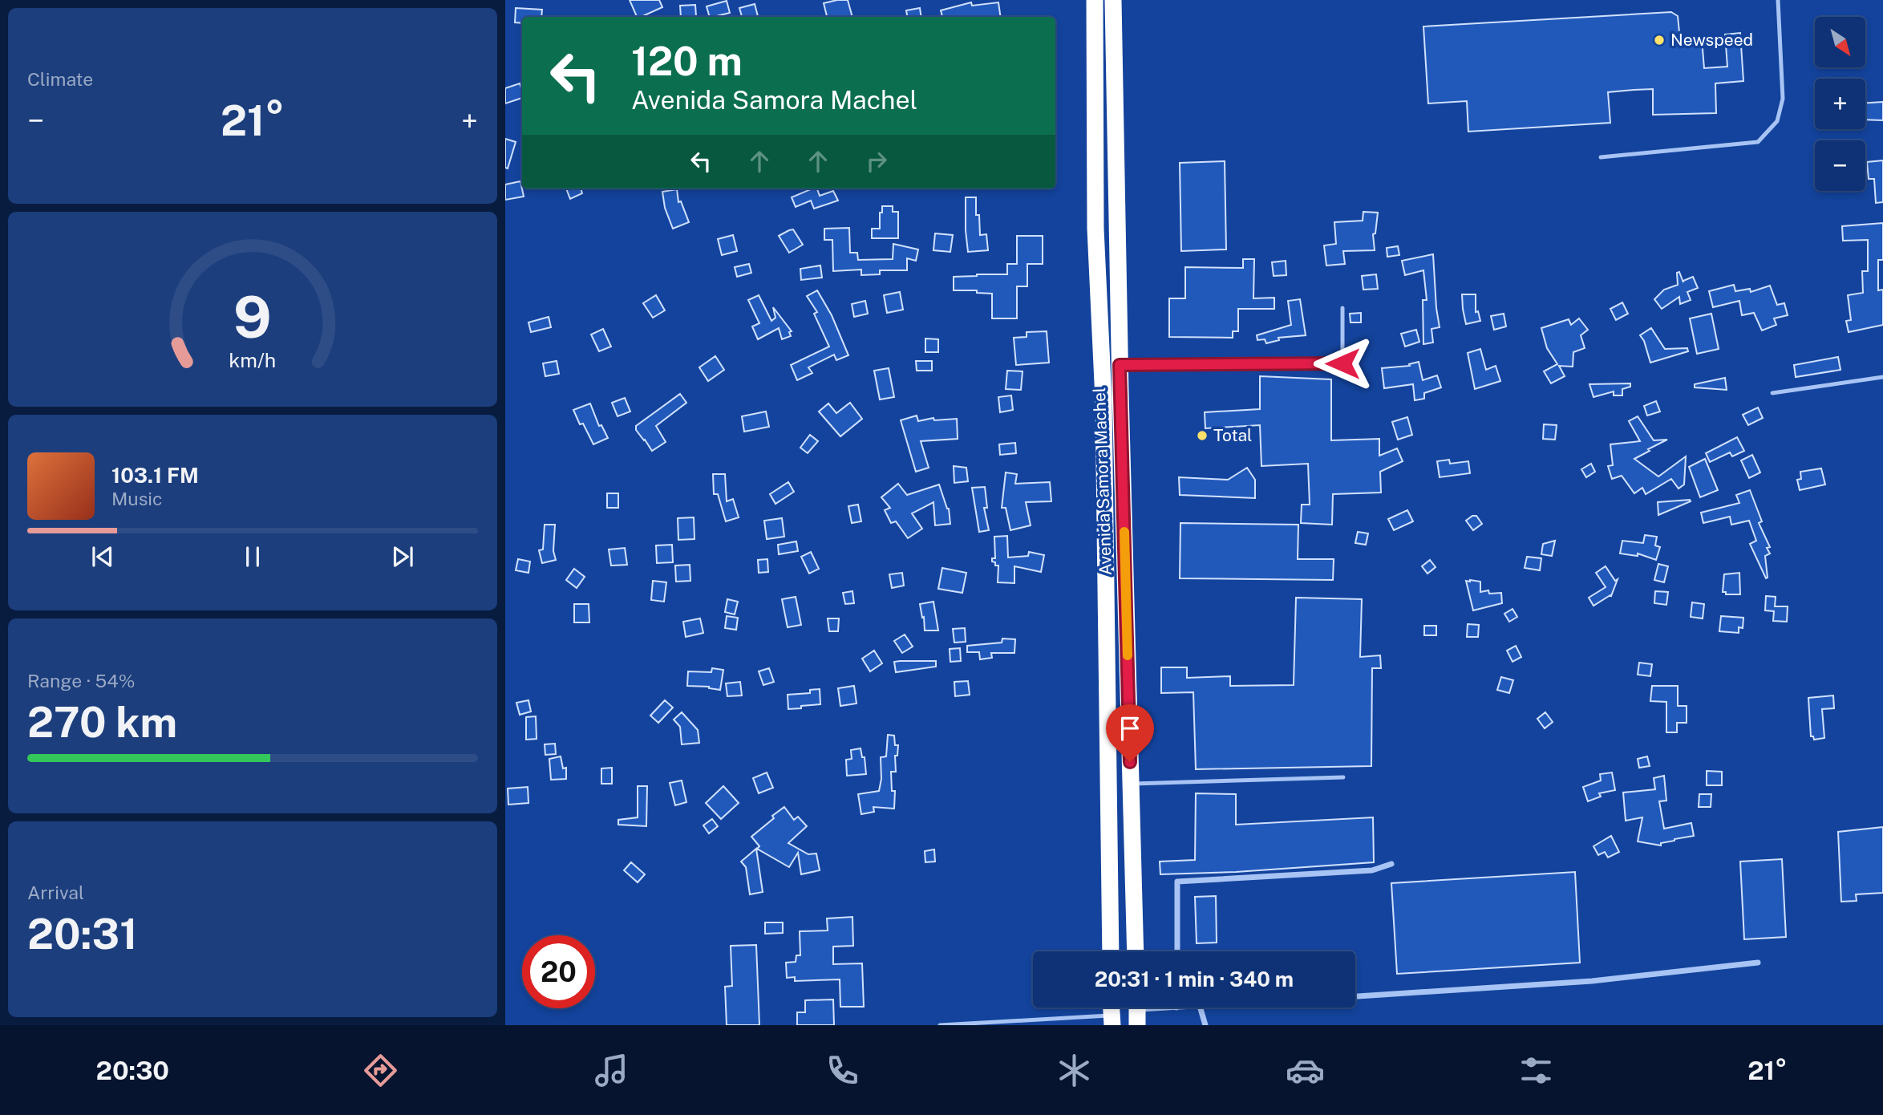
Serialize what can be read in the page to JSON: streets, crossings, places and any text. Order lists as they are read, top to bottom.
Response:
{
  "streets": {
    "highway": ["Avenida Samora Machel"]
  },
  "places": ["Newspeed", "Total"],
  "north": "bottom right",
  "page": {
    "tile": [
      "Climate",
      ["Range · 54%", "270 km"],
      ["Arrival", "20:31"]
    ],
    "map_buttons": ["+", "−"],
    "turn": ["120 m", "Avenida Samora Machel"],
    "heat": ["−", "21°", "+"],
    "song": ["103.1 FM", "Music"],
    "limit": "20",
    "trip": "20:31 · 1 min · 340 m",
    "tabs": ["20:30", "21°"],
    "gauge": ["9", "km/h"]
  }
}
